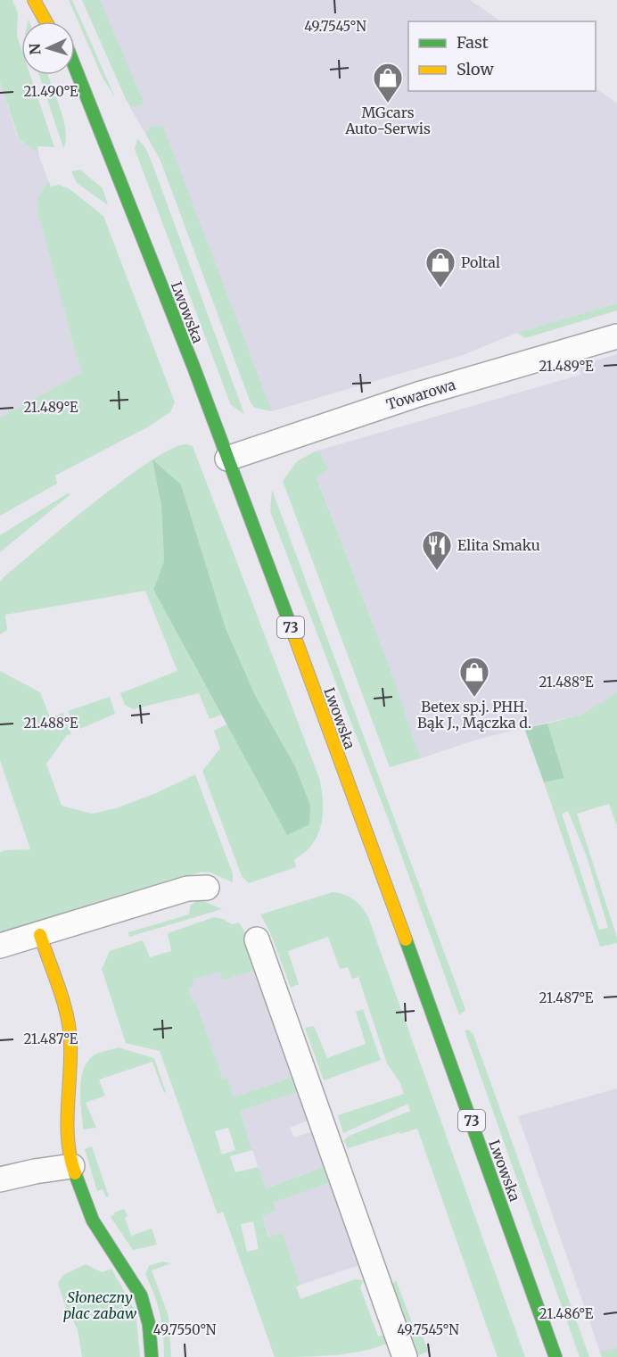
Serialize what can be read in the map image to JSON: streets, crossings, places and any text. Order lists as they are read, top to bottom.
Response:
{
  "streets": {
    "main road": ["Lwowska", "73"],
    "street": ["Towarowa"]
  },
  "crossings": [
    ["Lwowska", "Towarowa"]
  ],
  "parks": ["Słoneczny plac zabaw"],
  "places": {
    "shop": ["MGcars Auto-Serwis", "Poltal", "Betex sp.j. PHH. Bąk J., Mączka d."],
    "restaurant": ["Elita Smaku"]
  },
  "legend": ["Fast", "Slow"],
  "north": "left",
  "coordinates": [
    "49.7545°N",
    "21.490°E",
    "21.489°E",
    "21.488°E",
    "21.487°E",
    "21.486°E",
    "49.7550°N"
  ]
}
